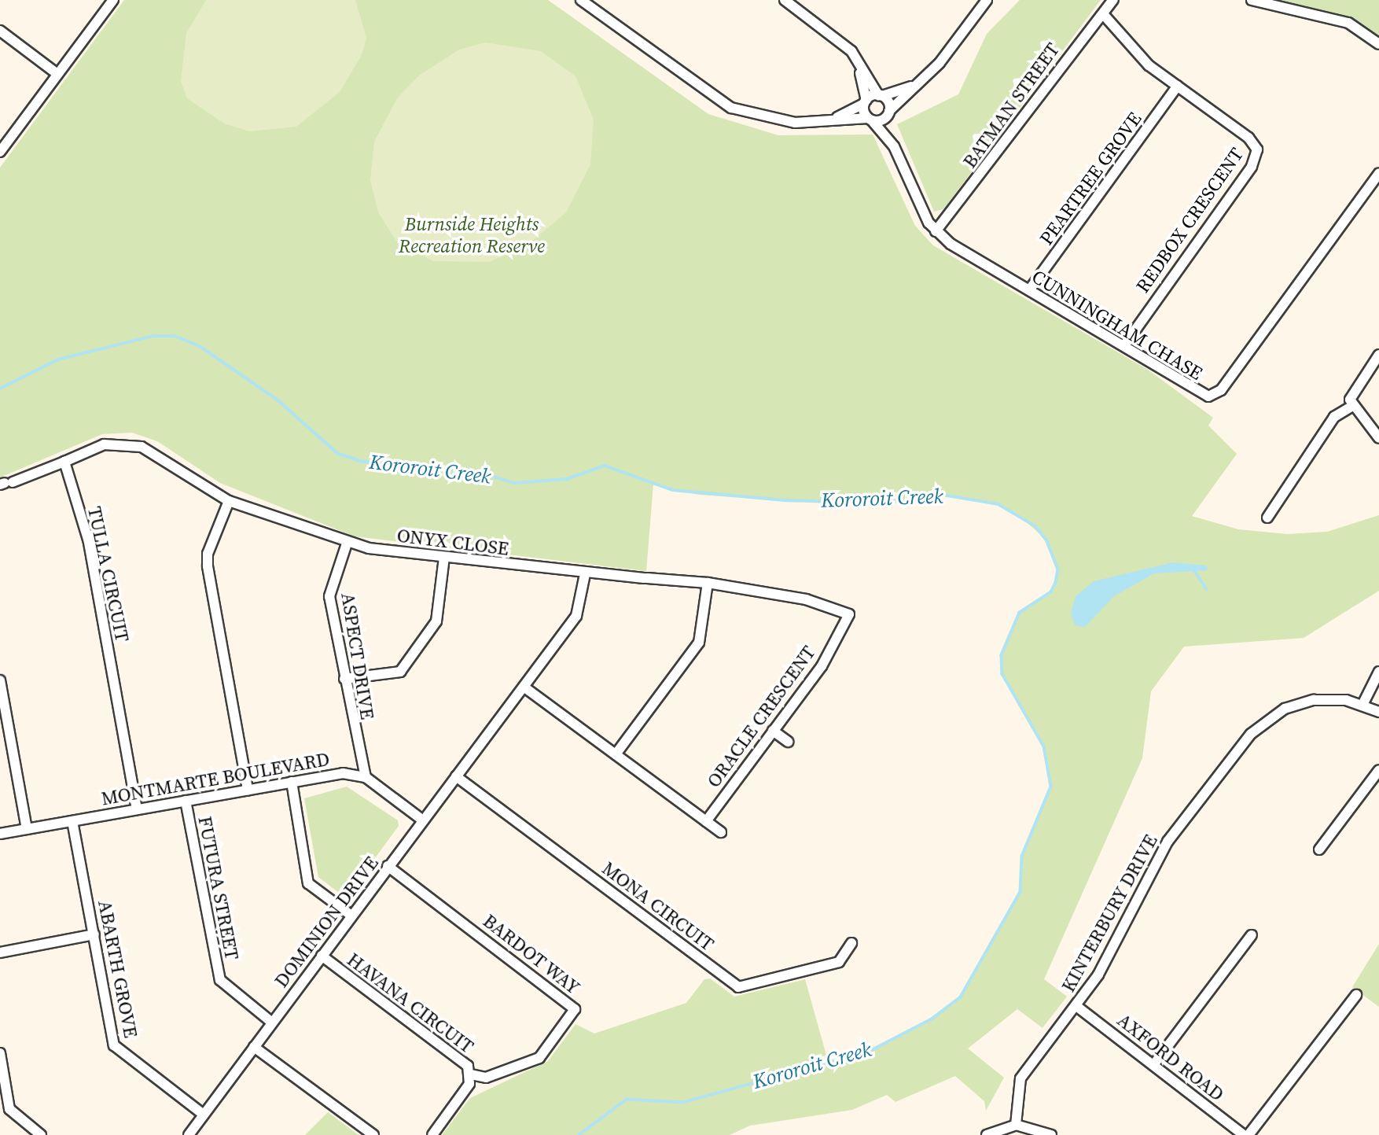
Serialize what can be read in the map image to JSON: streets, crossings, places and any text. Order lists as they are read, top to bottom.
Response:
{
  "streets": {
    "street": [
      "BATMAN STREET",
      "PEARTREE GROVE",
      "REDBOX CRESCENT",
      "CUNNINGHAM CHASE",
      "ONYX CLOSE",
      "TULLA CIRCUIT",
      "ASPECT DRIVE",
      "ORACLE CRESCENT",
      "MONTMARTE BOULEVARD",
      "FUTURA STREET",
      "MONA CIRCUIT",
      "KINTERBURY DRIVE",
      "DOMINION DRIVE",
      "BARDOT WAY",
      "ABARTH GROVE",
      "HAVANA CIRCUIT",
      "AXFORD ROAD"
    ]
  },
  "crossings": [
    ["BATMAN STREET", "REDBOX CRESCENT"],
    ["BATMAN STREET", "CUNNINGHAM CHASE"],
    ["PEARTREE GROVE", "REDBOX CRESCENT"],
    ["PEARTREE GROVE", "CUNNINGHAM CHASE"],
    ["REDBOX CRESCENT", "CUNNINGHAM CHASE"],
    ["ONYX CLOSE", "ASPECT DRIVE"],
    ["ONYX CLOSE", "DOMINION DRIVE"],
    ["TULLA CIRCUIT", "MONTMARTE BOULEVARD"],
    ["ASPECT DRIVE", "MONTMARTE BOULEVARD"],
    ["MONTMARTE BOULEVARD", "FUTURA STREET"],
    ["MONTMARTE BOULEVARD", "DOMINION DRIVE"],
    ["MONTMARTE BOULEVARD", "ABARTH GROVE"],
    ["FUTURA STREET", "DOMINION DRIVE"],
    ["MONA CIRCUIT", "DOMINION DRIVE"],
    ["KINTERBURY DRIVE", "AXFORD ROAD"],
    ["DOMINION DRIVE", "BARDOT WAY"],
    ["DOMINION DRIVE", "ABARTH GROVE"],
    ["DOMINION DRIVE", "HAVANA CIRCUIT"],
    ["BARDOT WAY", "HAVANA CIRCUIT"]
  ],
  "water": ["Kororoit Creek"],
  "parks": ["Burnside Heights Recreation Reserve"]
}
